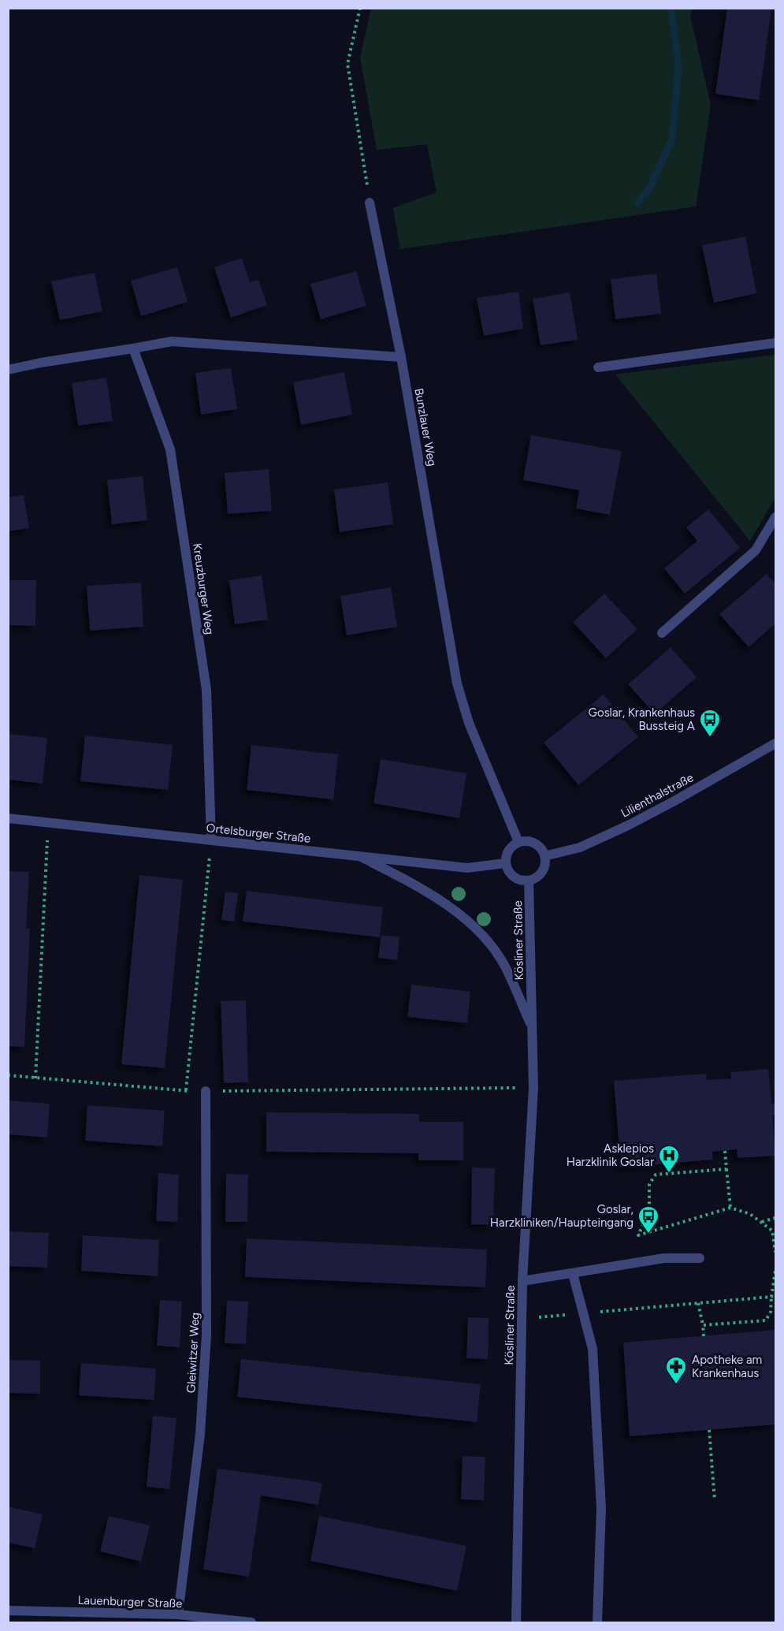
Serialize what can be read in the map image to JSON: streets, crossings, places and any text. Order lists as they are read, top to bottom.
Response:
{
  "streets": {
    "street": [
      "Bunzlauer Weg",
      "Kreuzburger Weg",
      "Lilienthalstraße",
      "Ortelsburger Straße",
      "Kösliner Straße",
      "Gleiwitzer Weg",
      "Lauenburger Straße"
    ]
  },
  "crossings": [
    ["Bunzlauer Weg", "Lilienthalstraße"],
    ["Bunzlauer Weg", "Ortelsburger Straße"],
    ["Bunzlauer Weg", "Kösliner Straße"],
    ["Kreuzburger Weg", "Ortelsburger Straße"],
    ["Lilienthalstraße", "Ortelsburger Straße"],
    ["Lilienthalstraße", "Kösliner Straße"],
    ["Ortelsburger Straße", "Kösliner Straße"],
    ["Gleiwitzer Weg", "Lauenburger Straße"]
  ],
  "places": {
    "bus stop": ["Goslar, Krankenhaus Bussteig A", "Goslar, Harzkliniken/Haupteingang"],
    "hospital": ["Asklepios Harzklinik Goslar"],
    "pharmacy": ["Apotheke am Krankenhaus"]
  }
}
